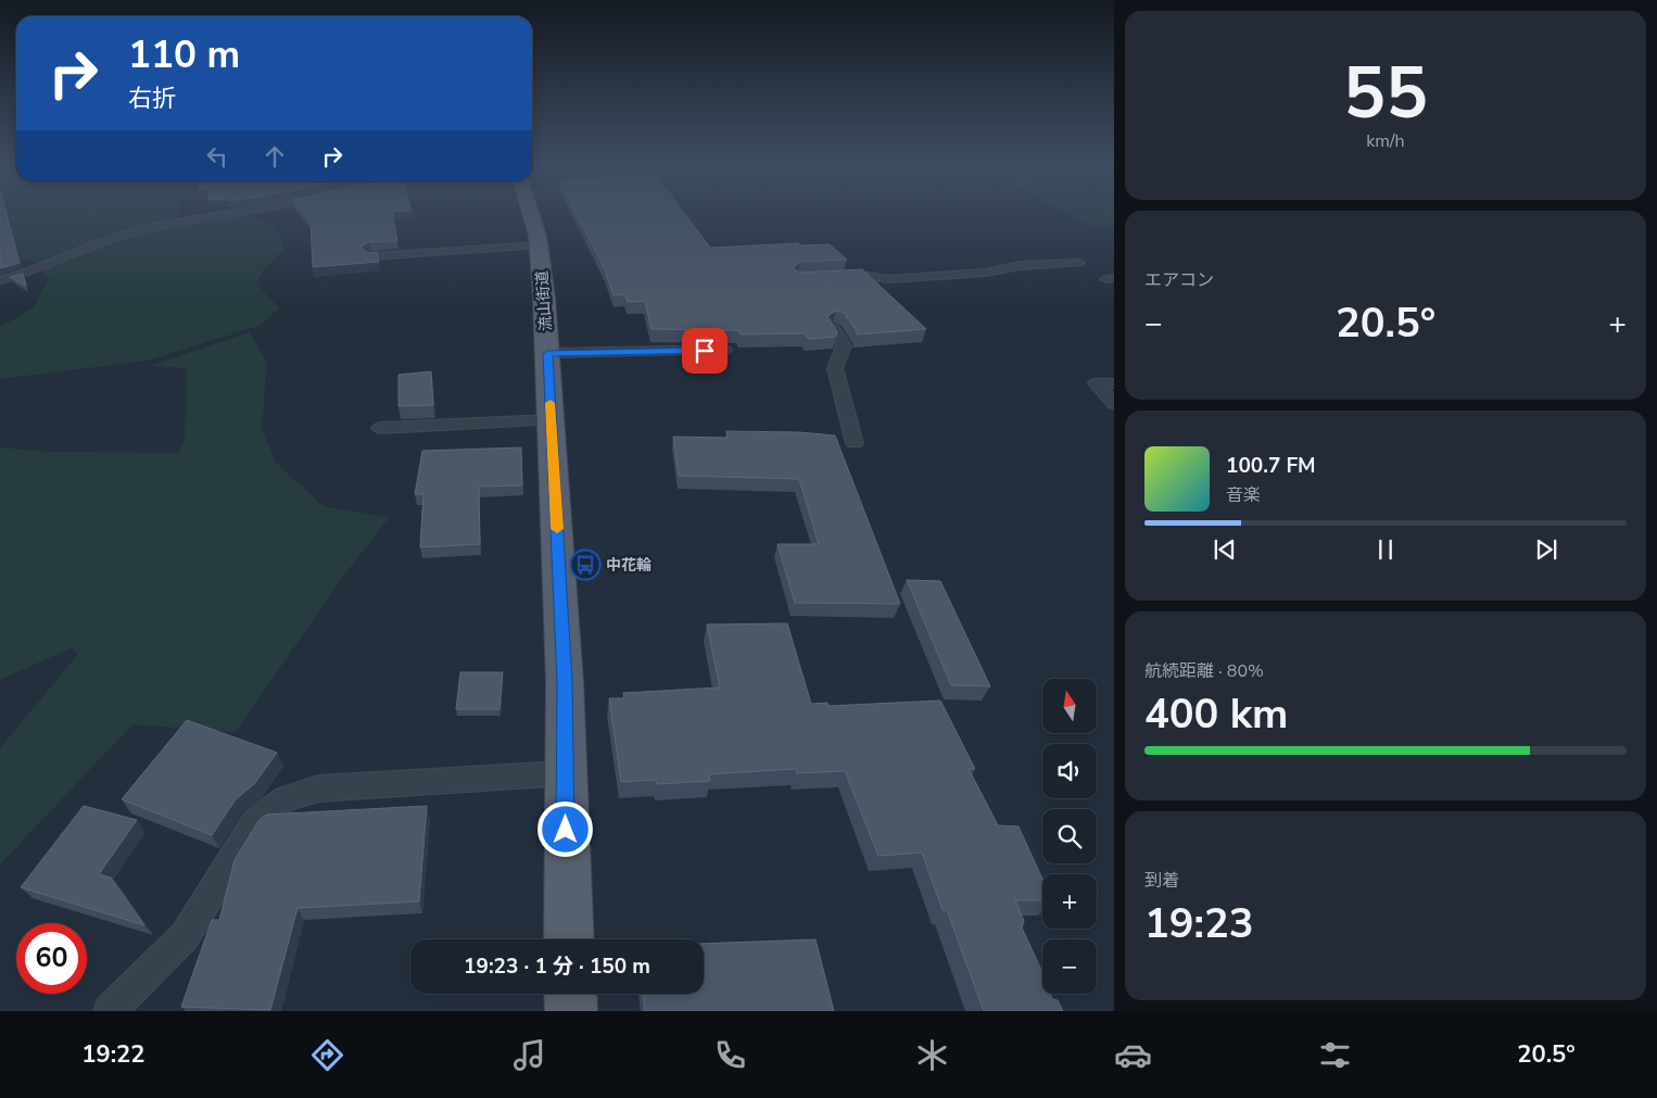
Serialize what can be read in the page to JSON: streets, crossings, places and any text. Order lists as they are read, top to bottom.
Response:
{
  "streets": {
    "main road": ["流山街道"]
  },
  "places": {
    "bus stop": ["中花輪"]
  },
  "north": "top",
  "page": {
    "tile": [
      ["55", "km/h"],
      "エアコン",
      ["航続距離 · 80%", "400 km"],
      ["到着", "19:23"]
    ],
    "turn": ["110 m", "右折"],
    "heat": ["−", "20.5°", "+"],
    "song": ["100.7 FM", "音楽"],
    "map_buttons": ["+", "−"],
    "limit": "60",
    "trip": "19:23 · 1 分 · 150 m",
    "tabs": ["19:22", "20.5°"]
  }
}
